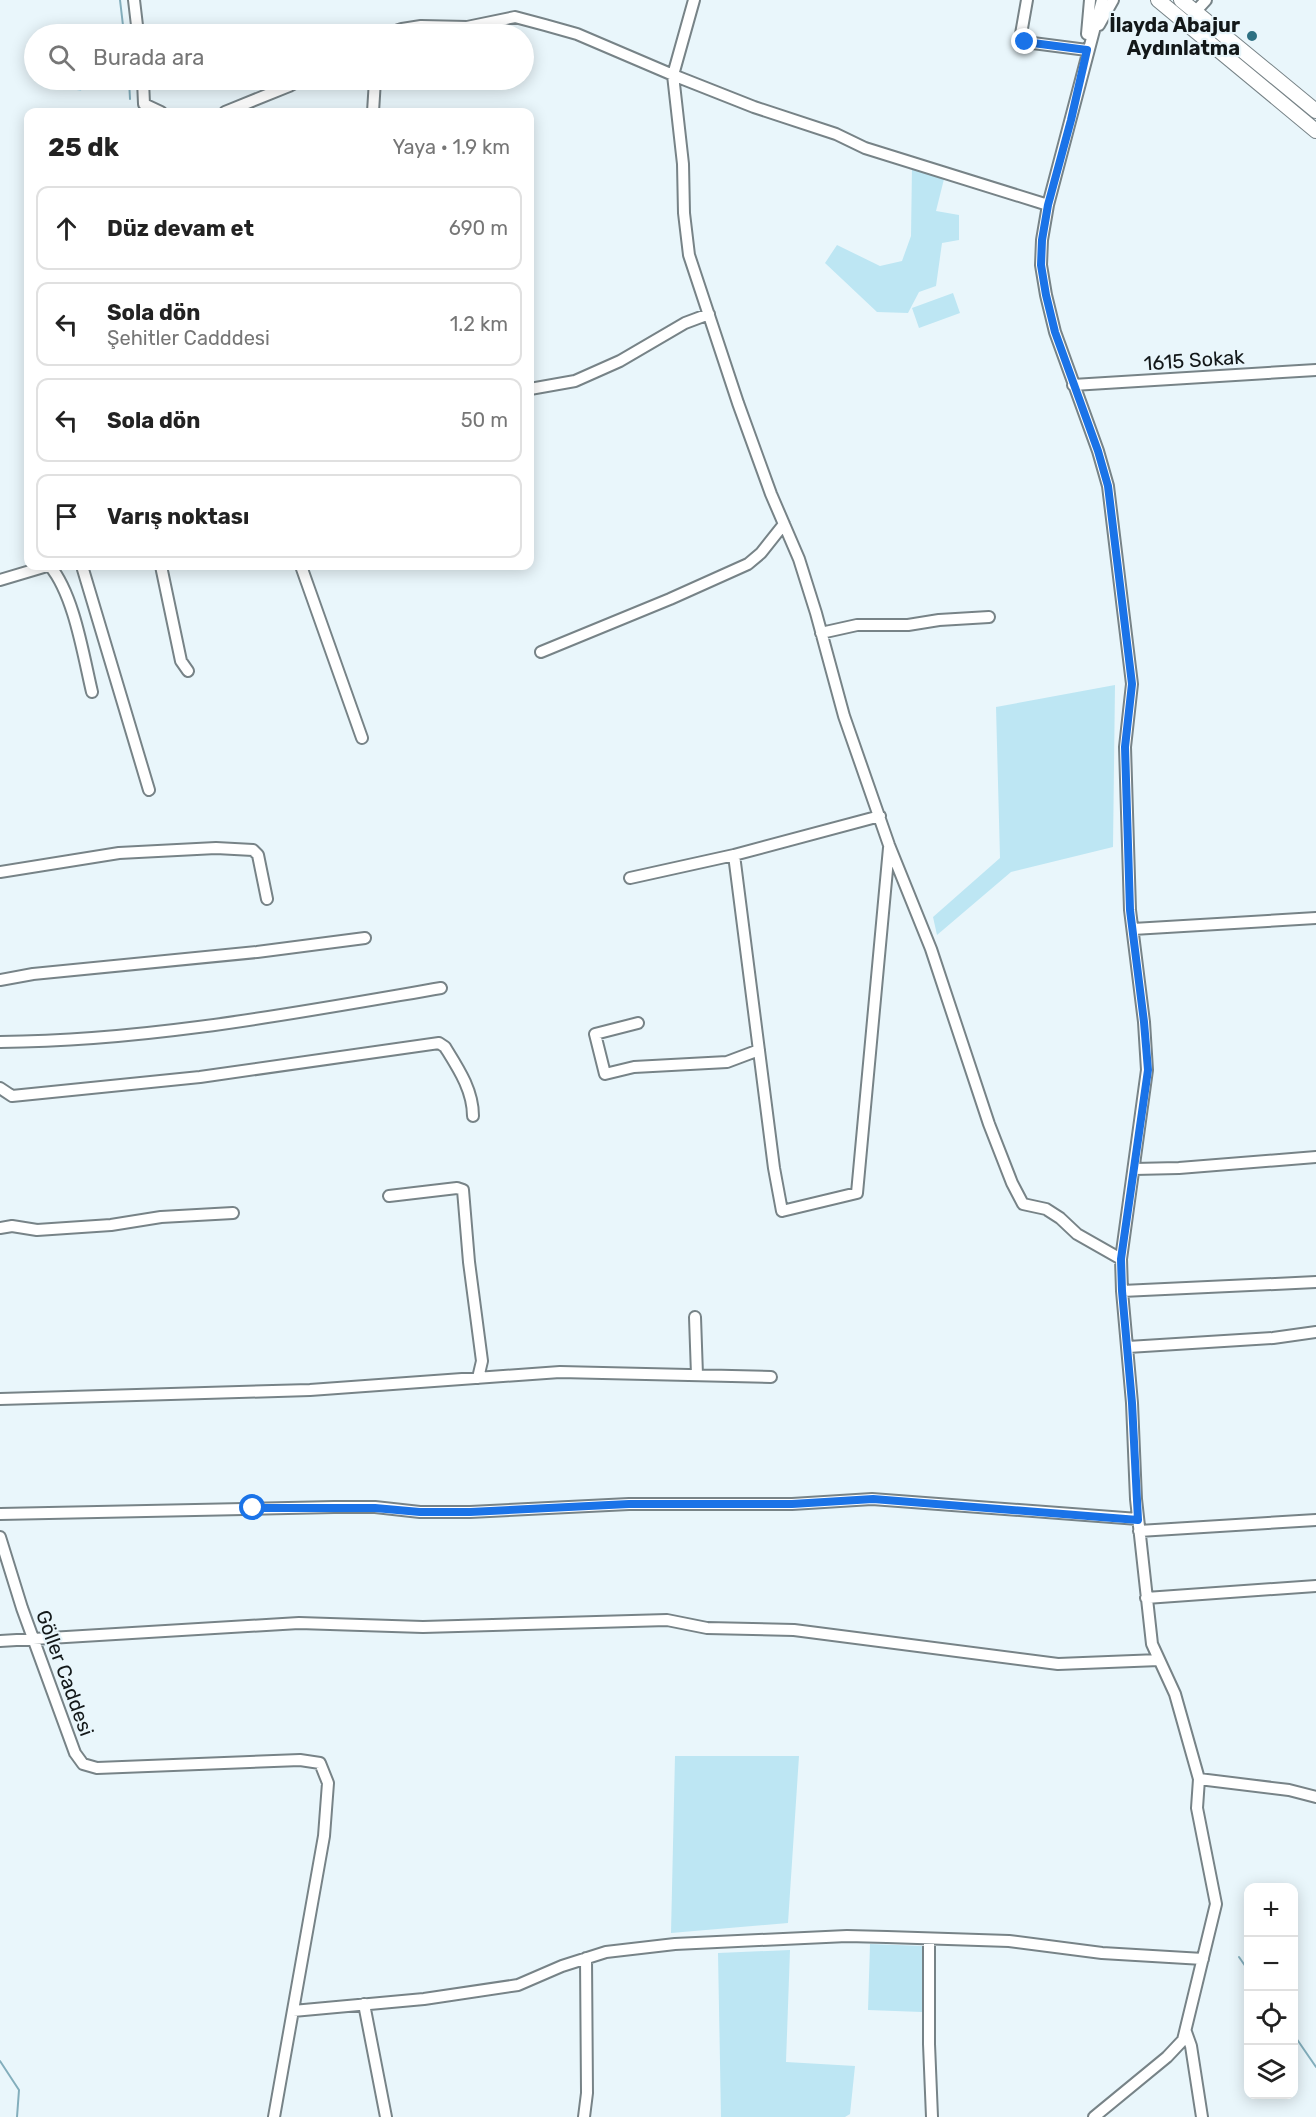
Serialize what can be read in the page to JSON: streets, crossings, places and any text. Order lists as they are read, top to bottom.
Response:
{
  "streets": {
    "street": ["1615 Sokak", "Göller Caddesi"]
  },
  "places": ["İlayda Abajur Aydınlatma"],
  "page": {
    "search": "Burada ara",
    "heading": ["25 dk", "Yaya · 1.9 km"],
    "list": [
      ["Düz devam et", "690 m"],
      ["Sola dön", "Şehitler Cadddesi", "1.2 km"],
      ["Sola dön", "50 m"],
      "Varış noktası"
    ],
    "map_buttons": ["+", "−"]
  }
}
